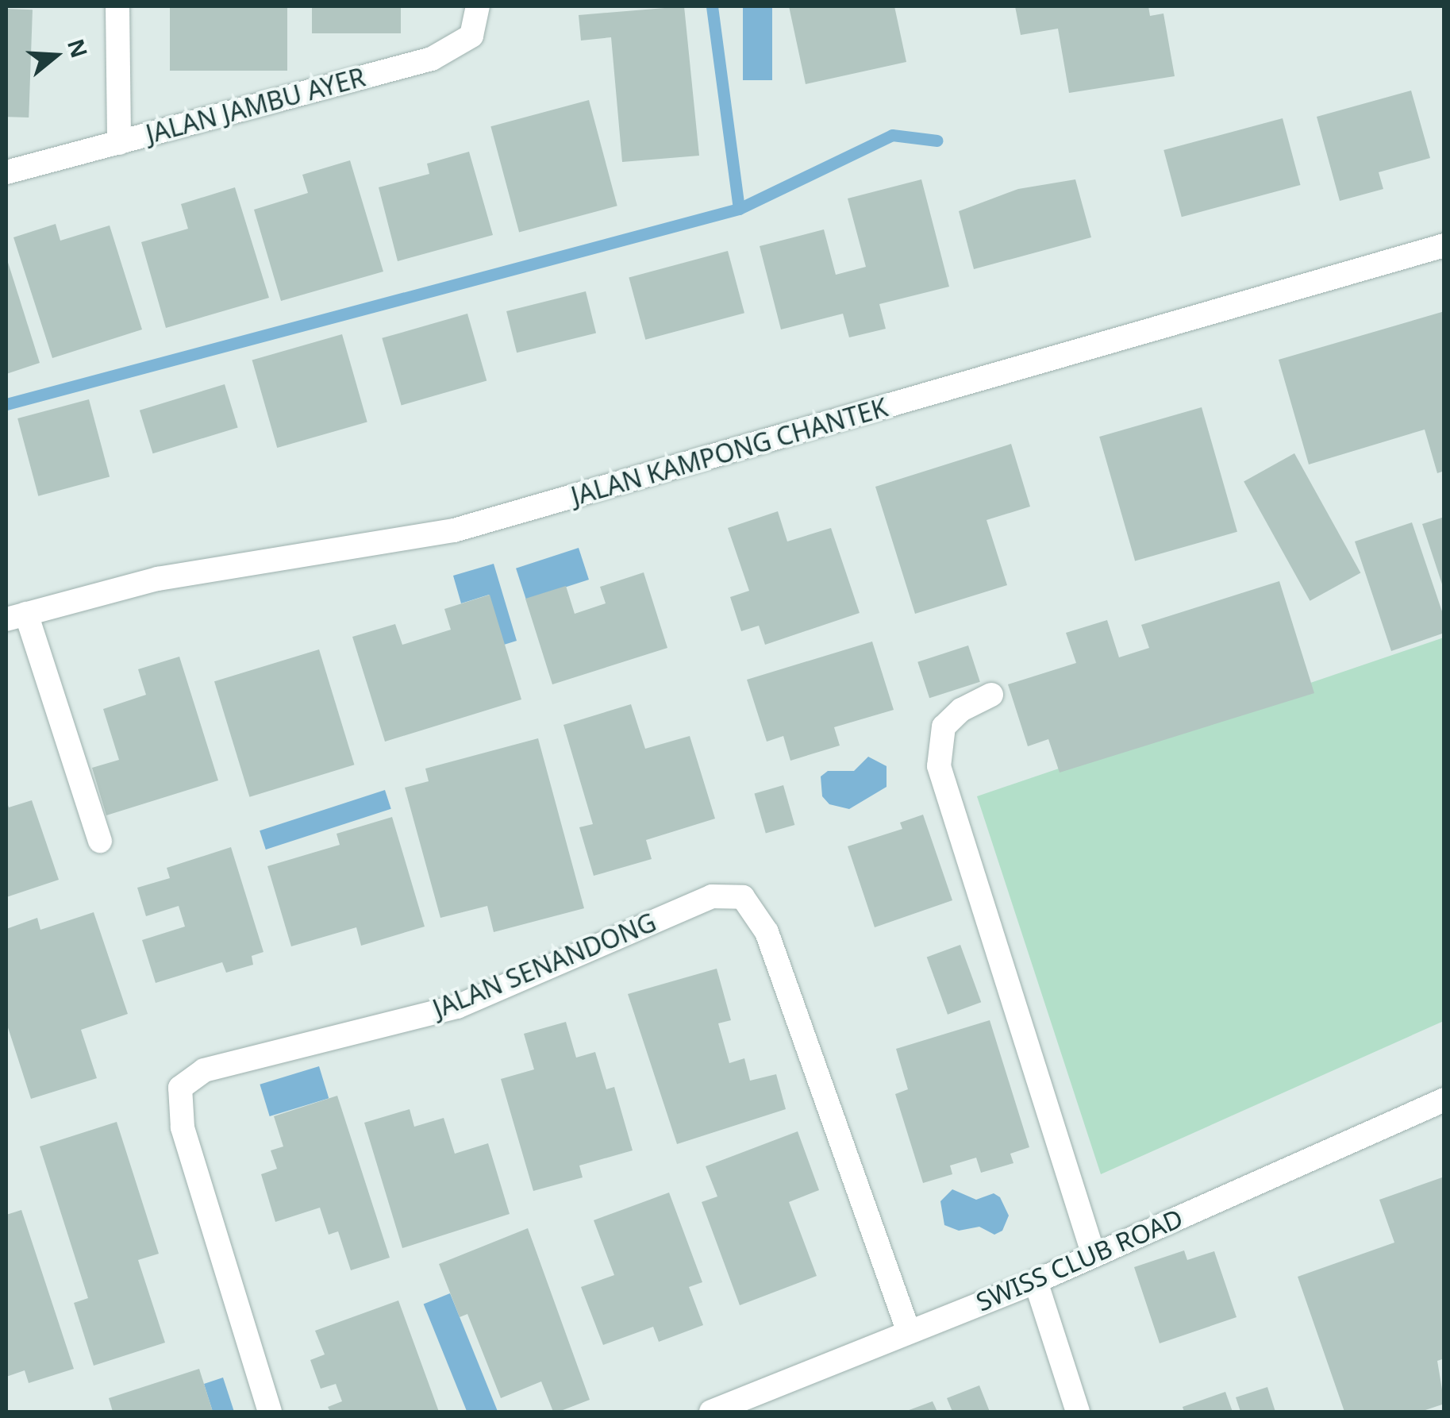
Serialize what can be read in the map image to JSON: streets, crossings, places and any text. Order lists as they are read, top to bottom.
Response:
{
  "streets": {
    "street": [
      "JALAN JAMBU AYER",
      "JALAN KAMPONG CHANTEK",
      "JALAN SENANDONG",
      "SWISS CLUB ROAD"
    ]
  },
  "crossings": [
    ["JALAN SENANDONG", "SWISS CLUB ROAD"]
  ],
  "north": "right"
}
